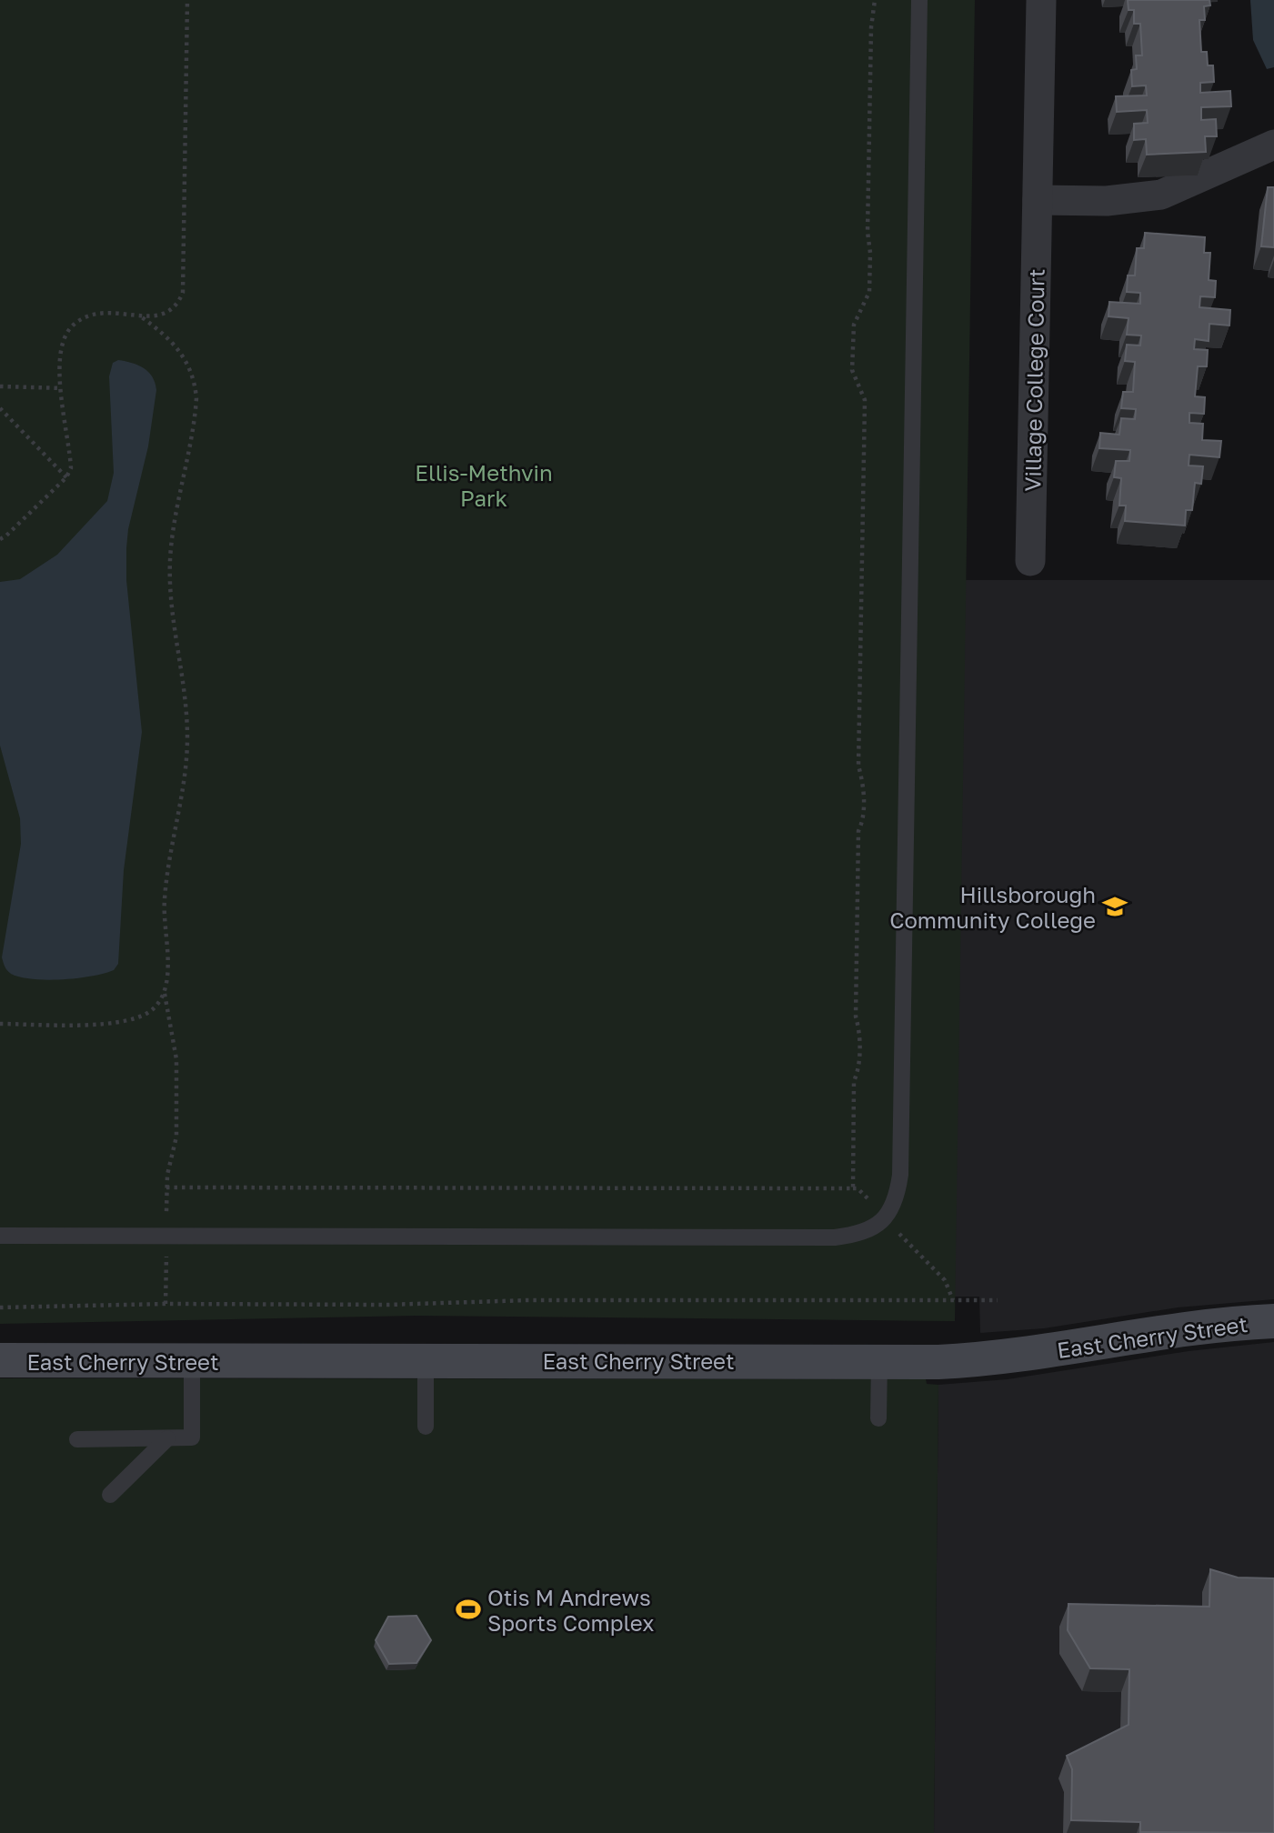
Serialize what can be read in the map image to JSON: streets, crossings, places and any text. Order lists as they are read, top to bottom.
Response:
{
  "streets": {
    "street": ["Village College Court", "East Cherry Street"]
  },
  "parks": ["Ellis-Methvin Park"],
  "places": {
    "school or university": ["Hillsborough Community College"],
    "sports": ["Otis M Andrews Sports Complex"]
  }
}
